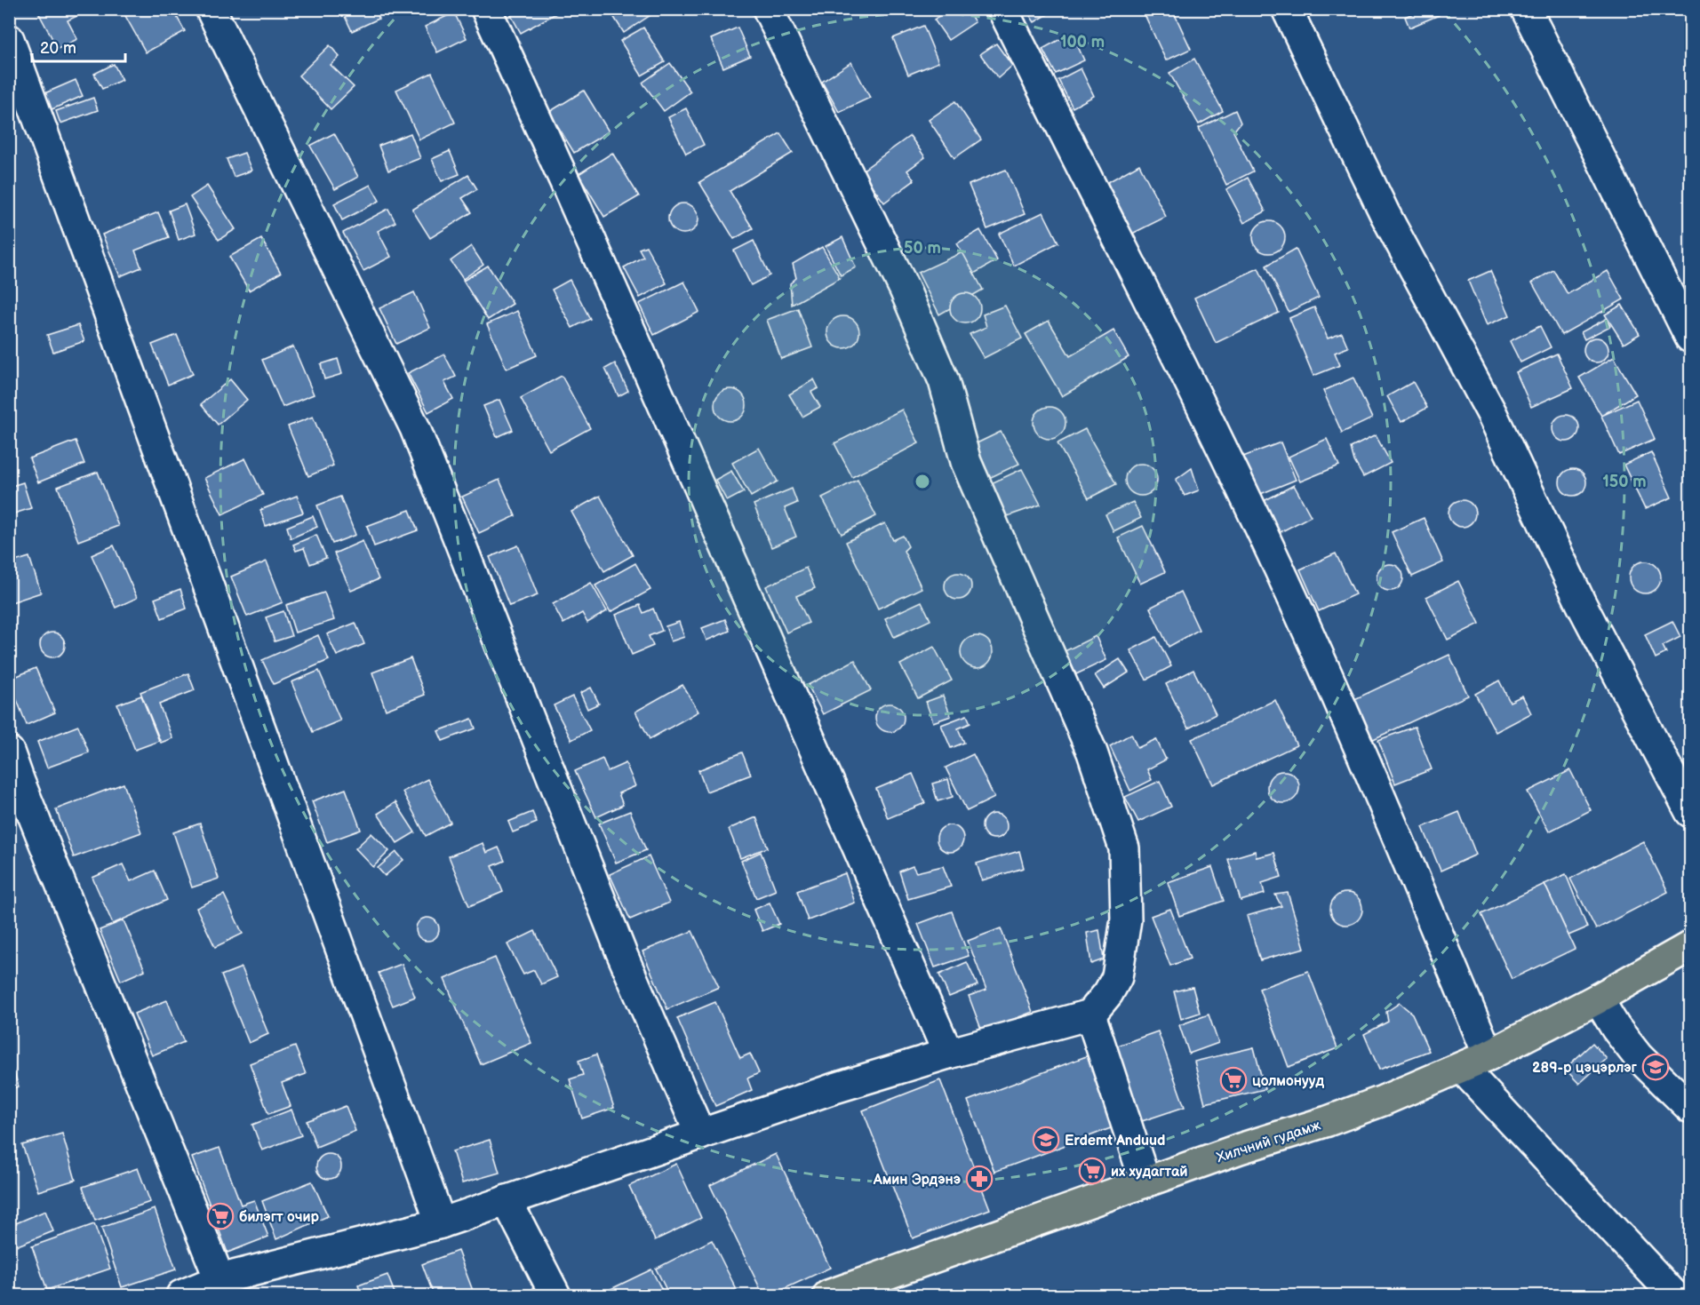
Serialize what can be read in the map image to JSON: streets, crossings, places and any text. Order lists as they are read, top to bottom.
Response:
{
  "streets": {
    "main road": ["Хилчний гудамж"]
  },
  "places": {
    "school or university": ["289-р цэцэрлэг", "Erdemt Anduud"],
    "supermarket": ["цолмонууд", "их худагтай", "билэгт очир"],
    "pharmacy": ["Амин Эрдэнэ"]
  },
  "scale_bar": "20 m",
  "rings": ["100 m", "50 m", "150 m"]
}
